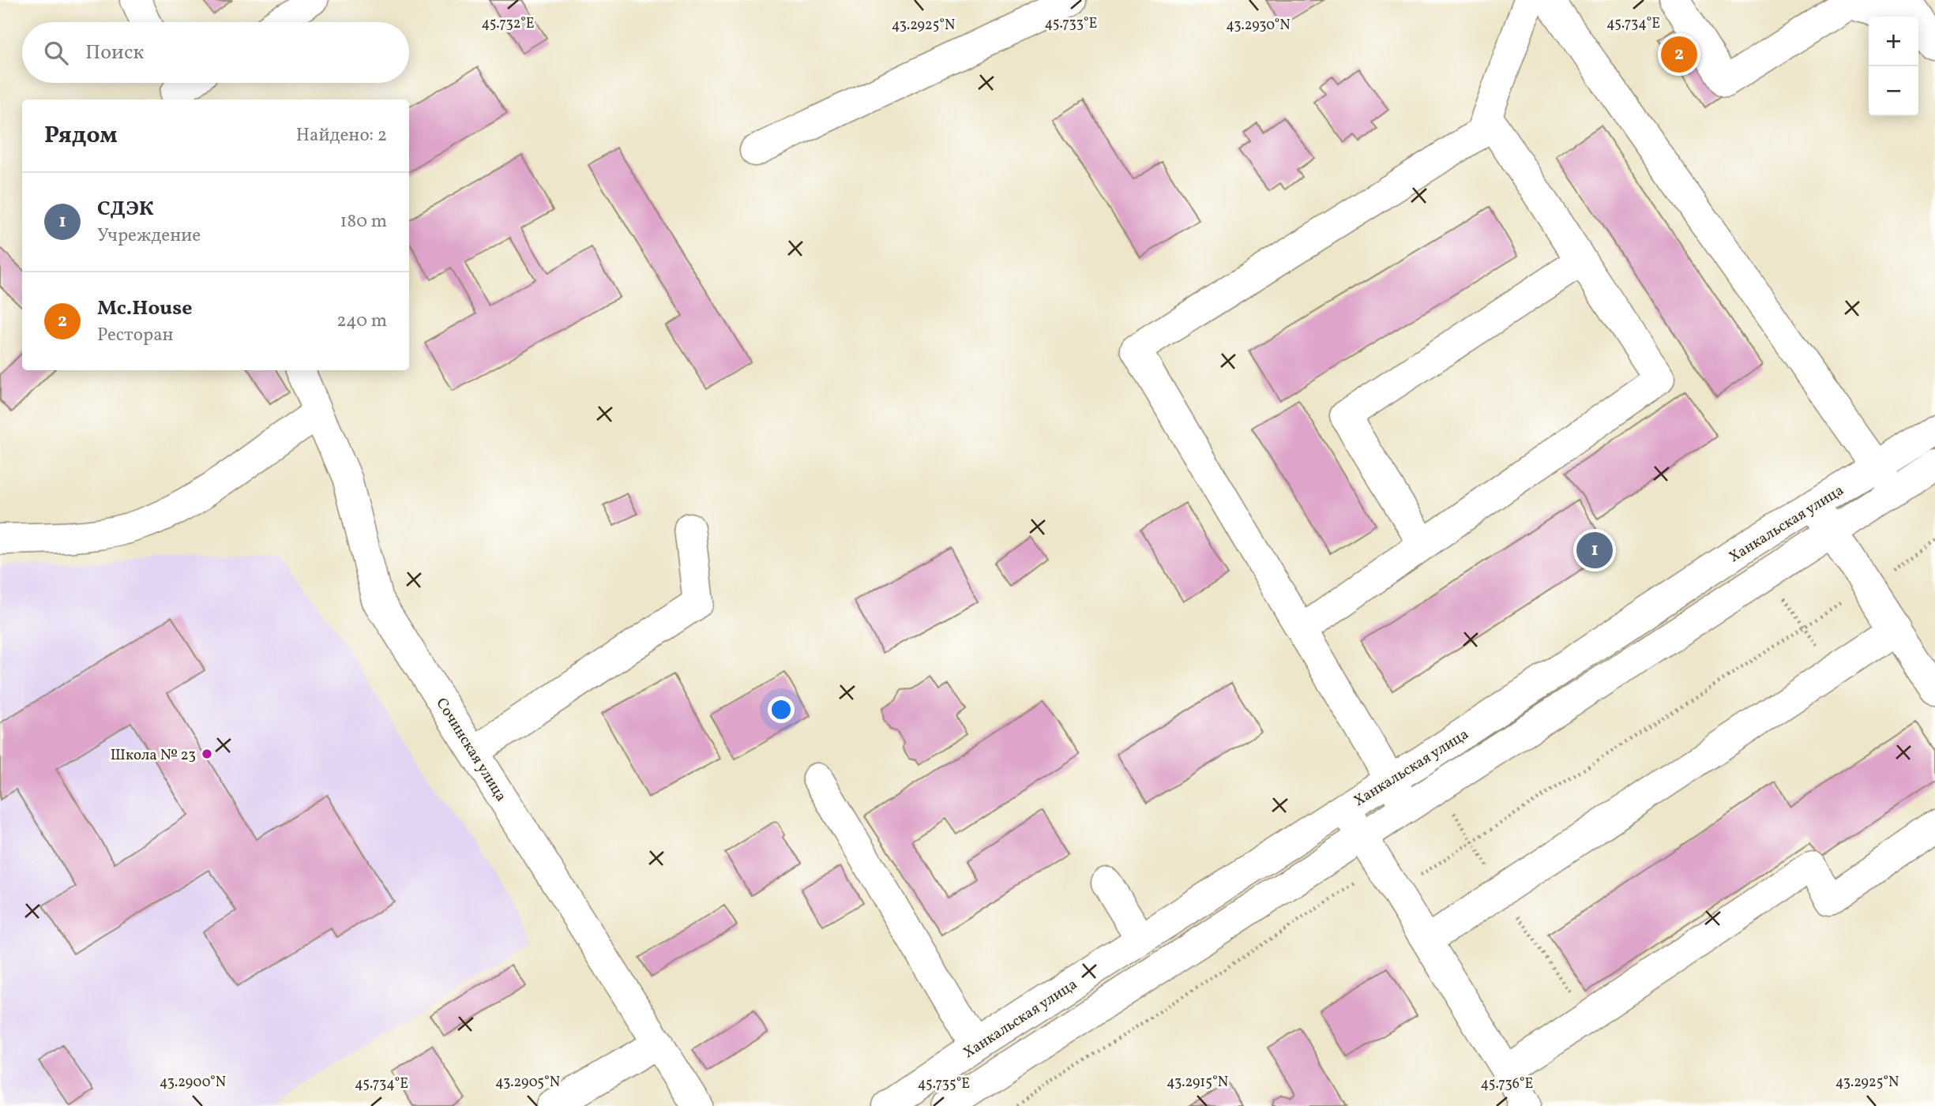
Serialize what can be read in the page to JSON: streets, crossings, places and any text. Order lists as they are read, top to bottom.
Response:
{
  "streets": {
    "street": ["Ханкальская улица", "Сочинская улица"]
  },
  "places": ["Школа № 23"],
  "page": {
    "map_buttons": ["+", "−"],
    "search": "Поиск",
    "pins": ["2", "1"],
    "heading": ["Рядом", "Найдено: 2"],
    "list": [
      {
        "mark": "1",
        "name": "СДЭК",
        "note": "Учреждение",
        "value": "180 m"
      },
      {
        "mark": "2",
        "name": "Mc.House",
        "note": "Ресторан",
        "value": "240 m"
      }
    ]
  },
  "coordinates": [
    "45.732°E",
    "45.733°E",
    "45.734°E",
    "43.2925°N",
    "43.2930°N",
    "43.2900°N",
    "43.2905°N",
    "43.2915°N",
    "45.735°E",
    "45.736°E"
  ]
}
